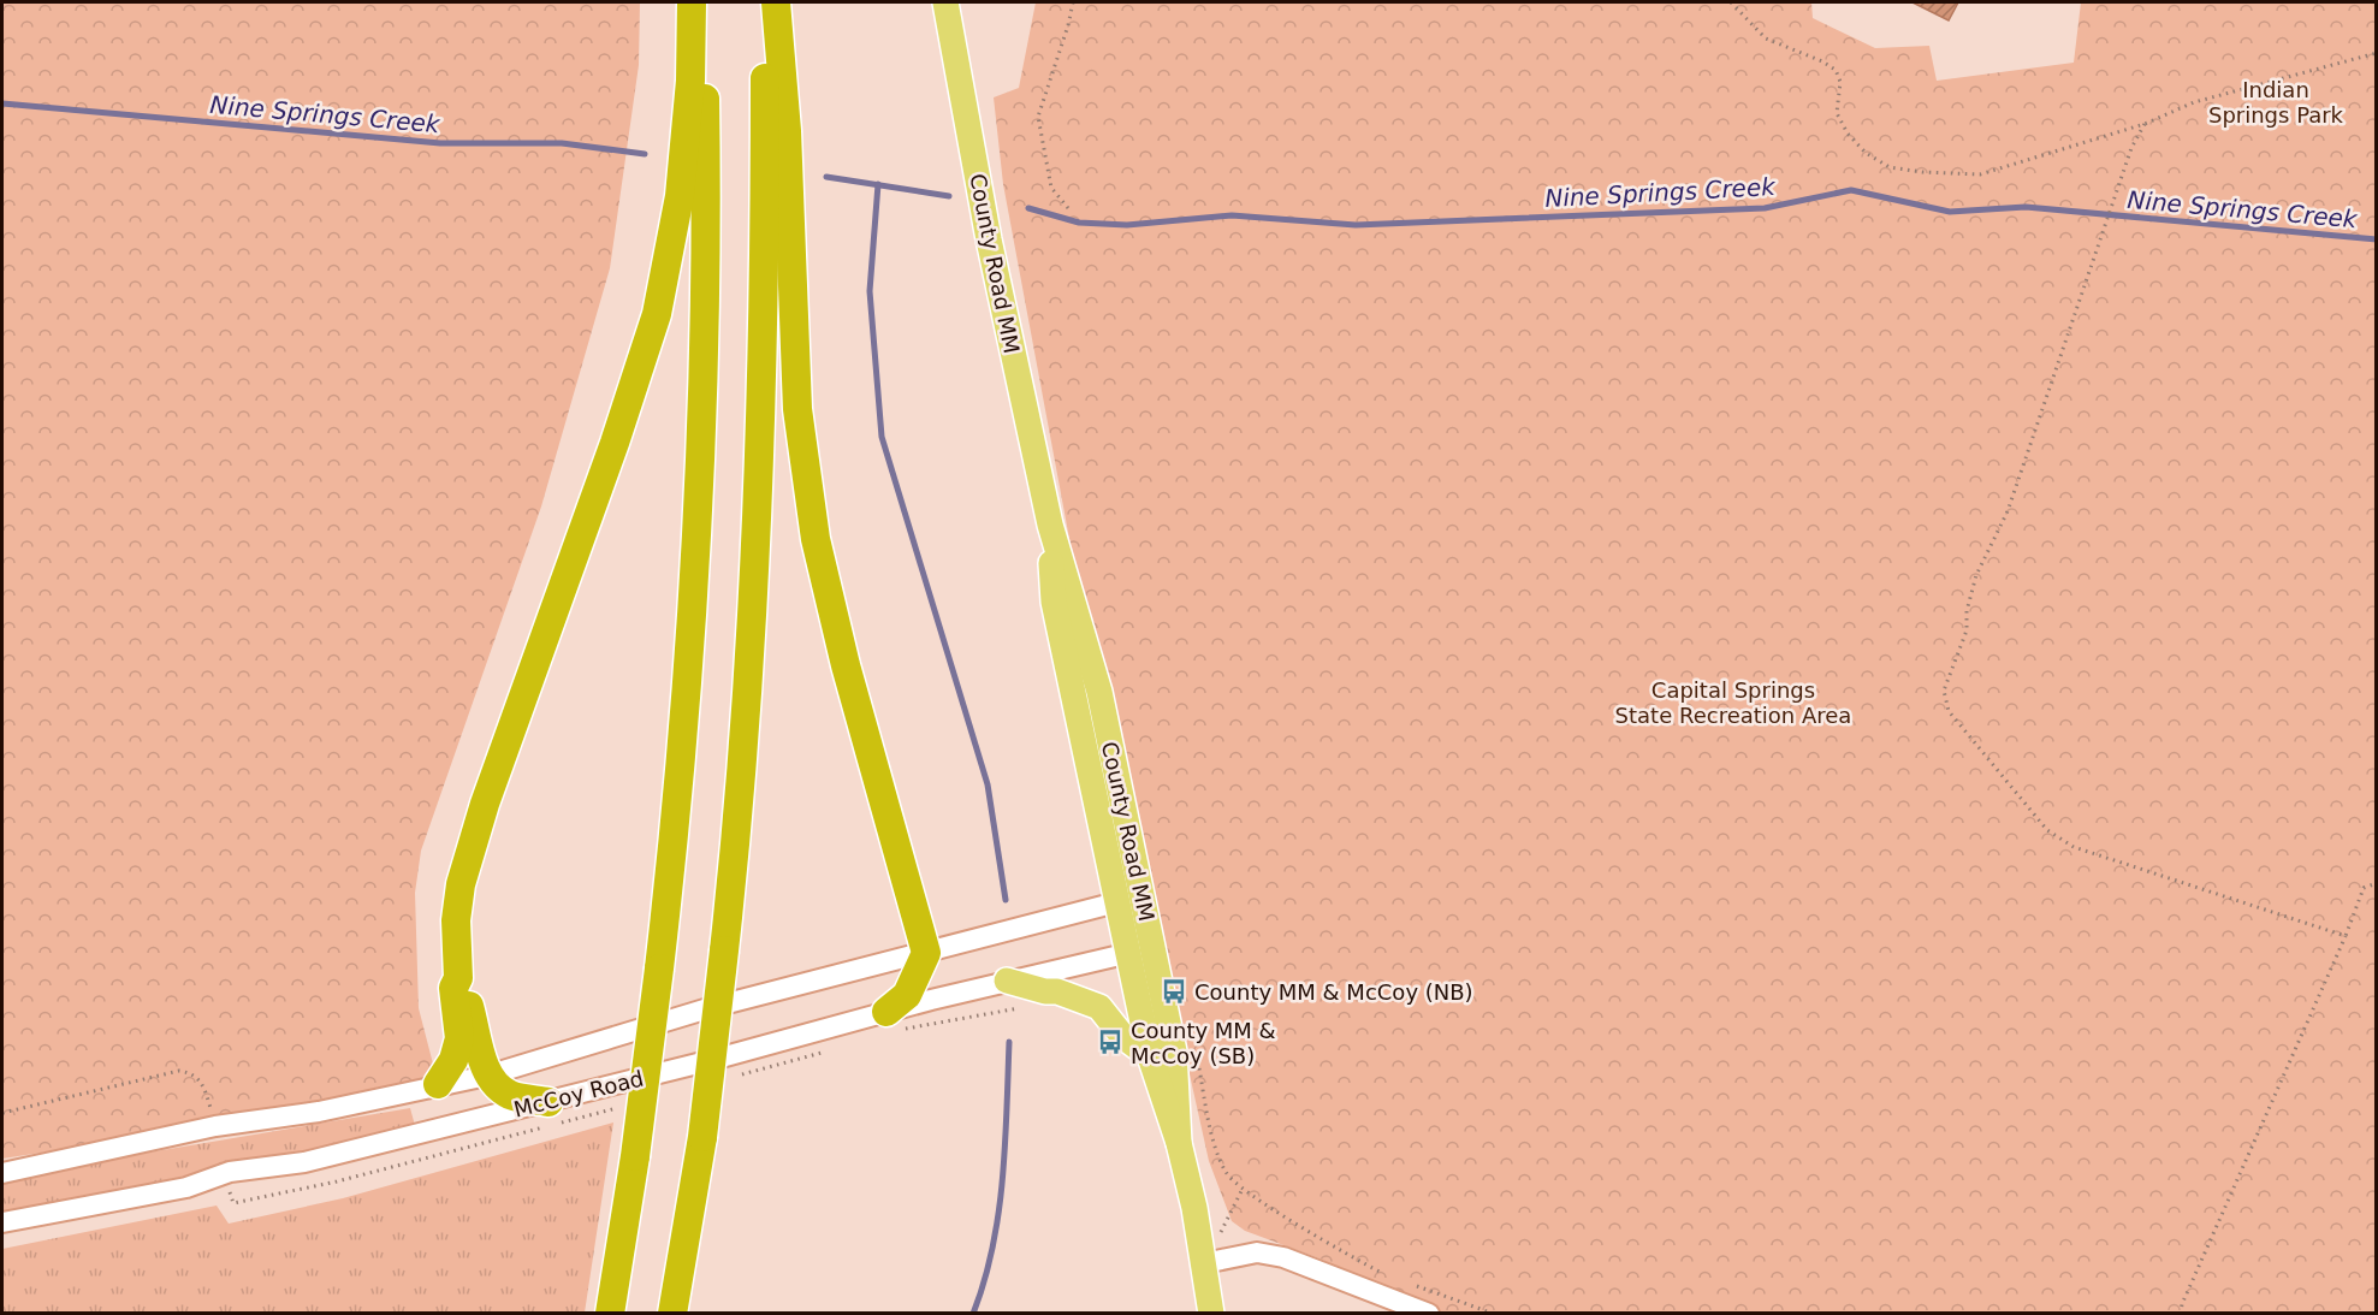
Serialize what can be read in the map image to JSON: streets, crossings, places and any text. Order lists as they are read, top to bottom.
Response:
{
  "streets": {
    "main road": ["County Road MM"],
    "street": ["McCoy Road"]
  },
  "crossings": [
    ["County Road MM", "McCoy Road"]
  ],
  "water": ["Nine Springs Creek"],
  "parks": ["Indian Springs Park", "Capital Springs State Recreation Area"],
  "places": {
    "bus stop": ["County MM & McCoy (NB)", "County MM & McCoy (SB)"]
  }
}
